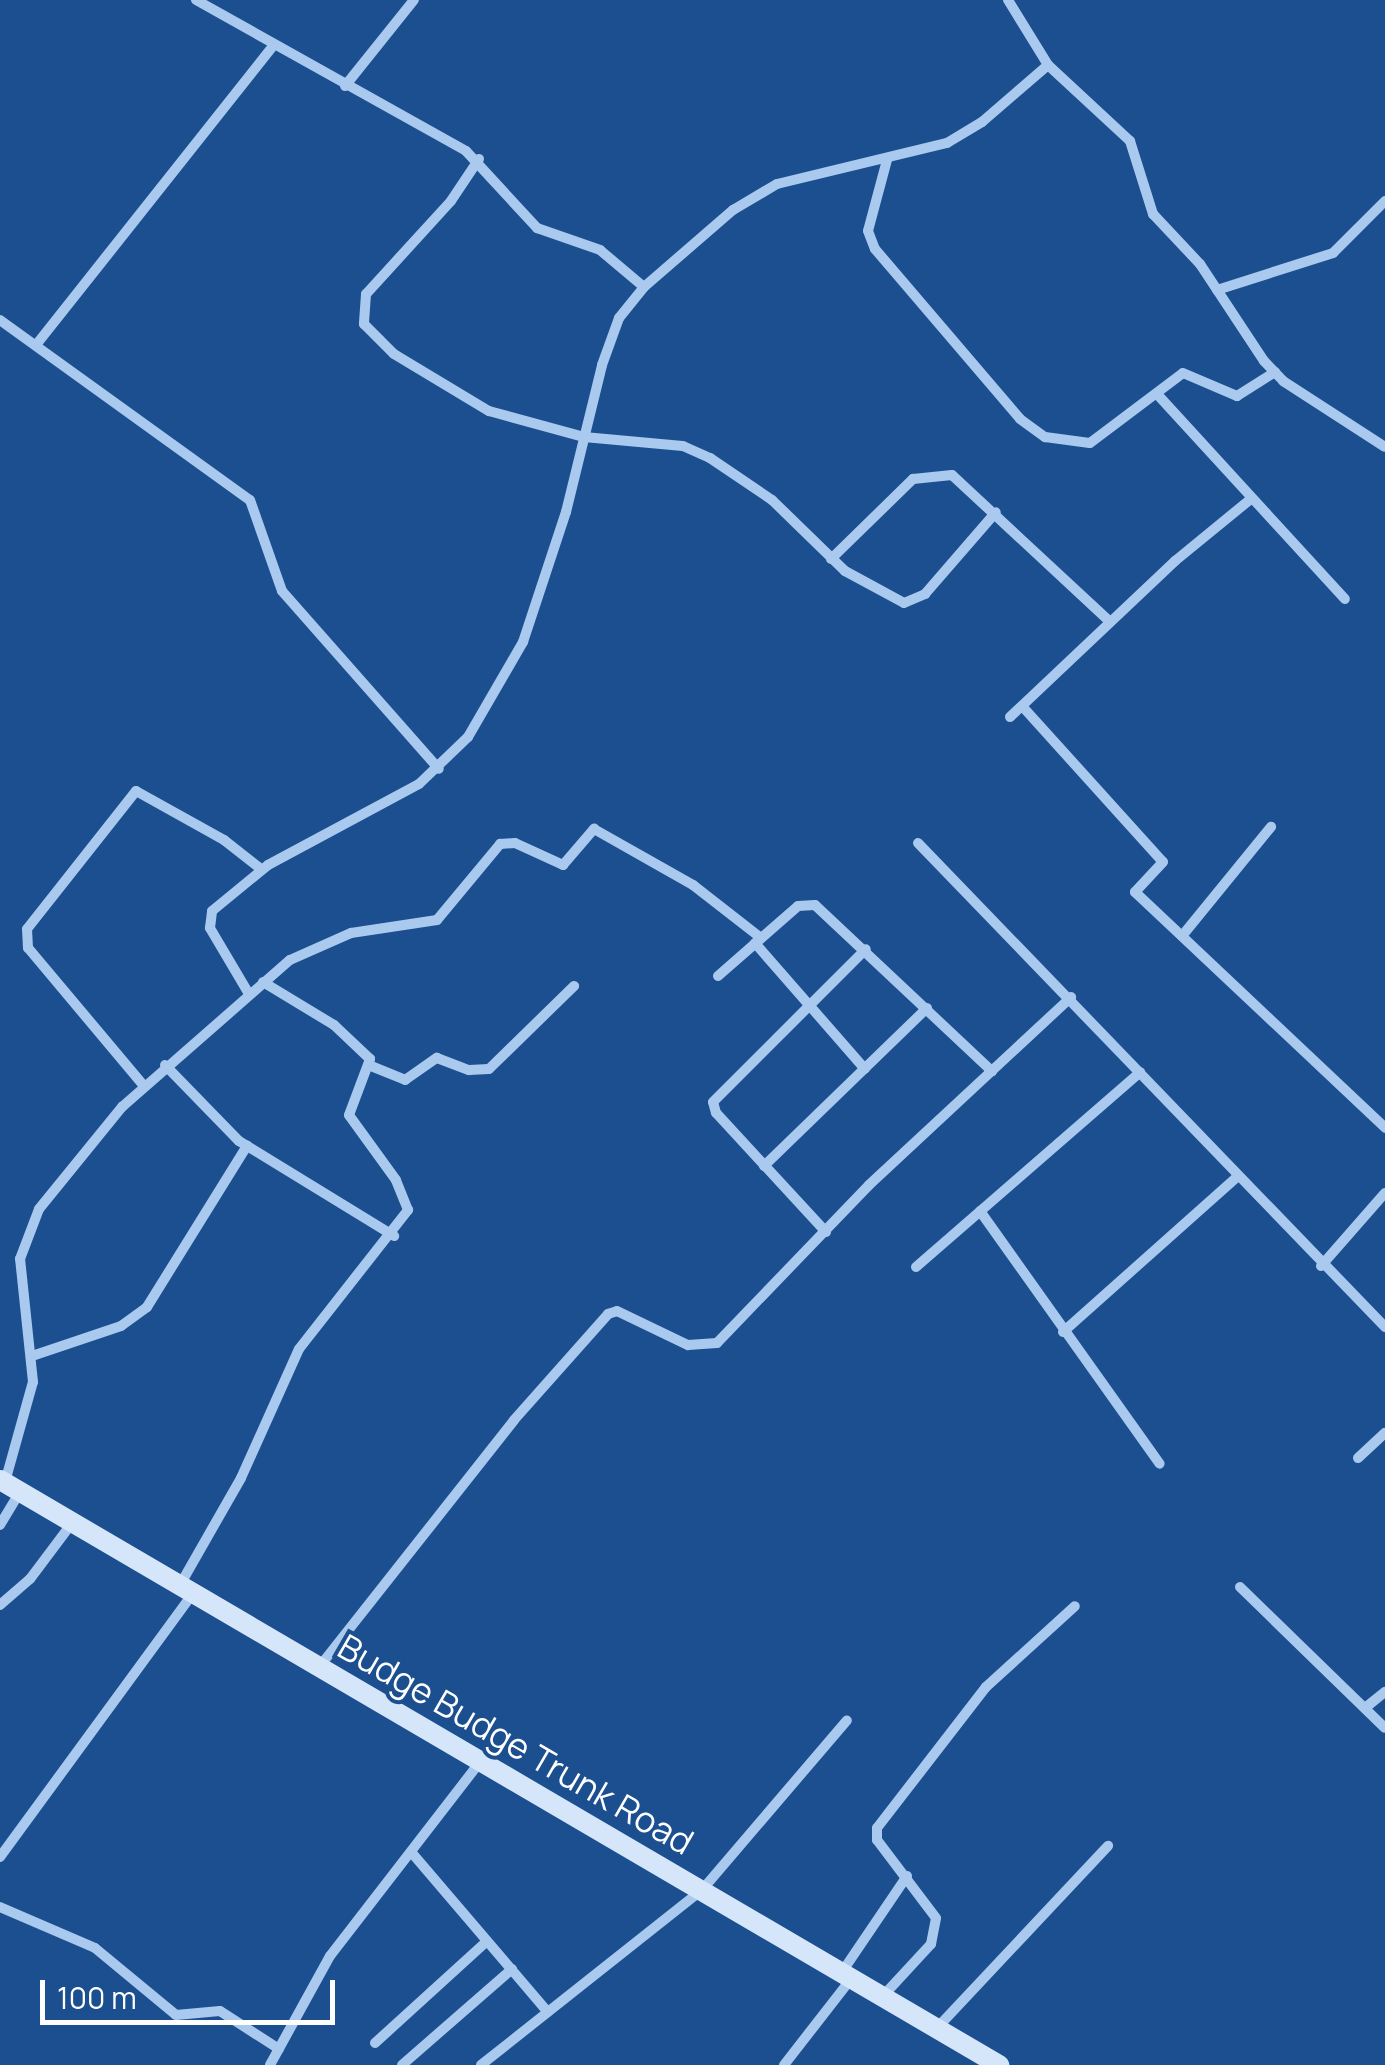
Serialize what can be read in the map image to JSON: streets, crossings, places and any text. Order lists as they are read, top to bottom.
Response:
{
  "streets": {
    "main road": ["Budge Budge Trunk Road"]
  },
  "scale_bar": "100 m"
}
